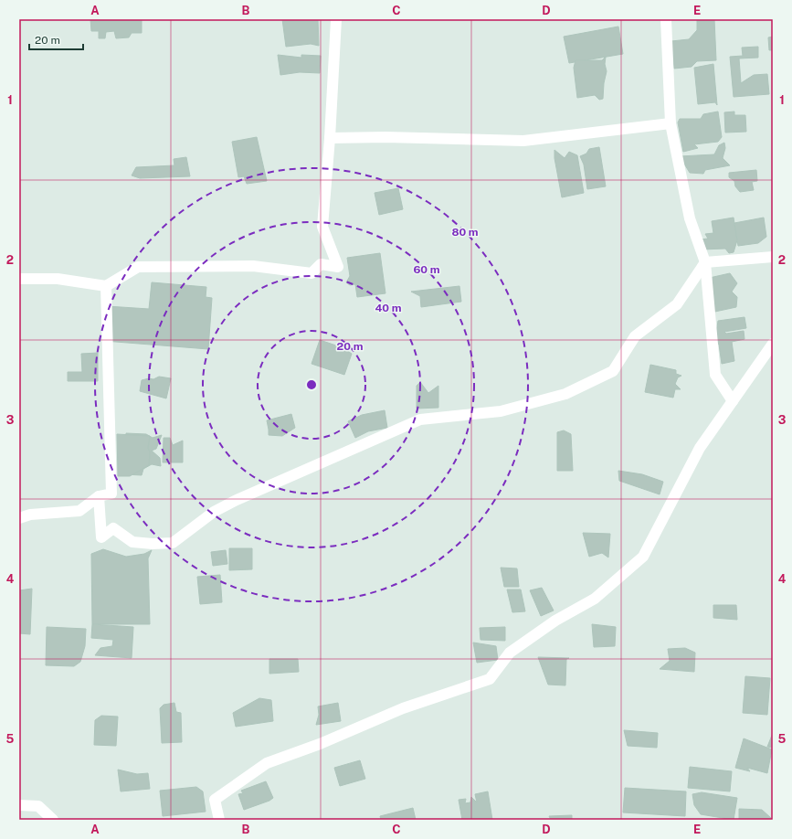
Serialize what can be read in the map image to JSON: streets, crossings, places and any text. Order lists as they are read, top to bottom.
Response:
{
  "scale_bar": "20 m",
  "grid": {
    "columns": [
      "A",
      "B",
      "C",
      "D",
      "E"
    ],
    "rows": [
      "1",
      "2",
      "3",
      "4",
      "5"
    ]
  },
  "rings": [
    "80 m",
    "60 m",
    "40 m",
    "20 m"
  ]
}
